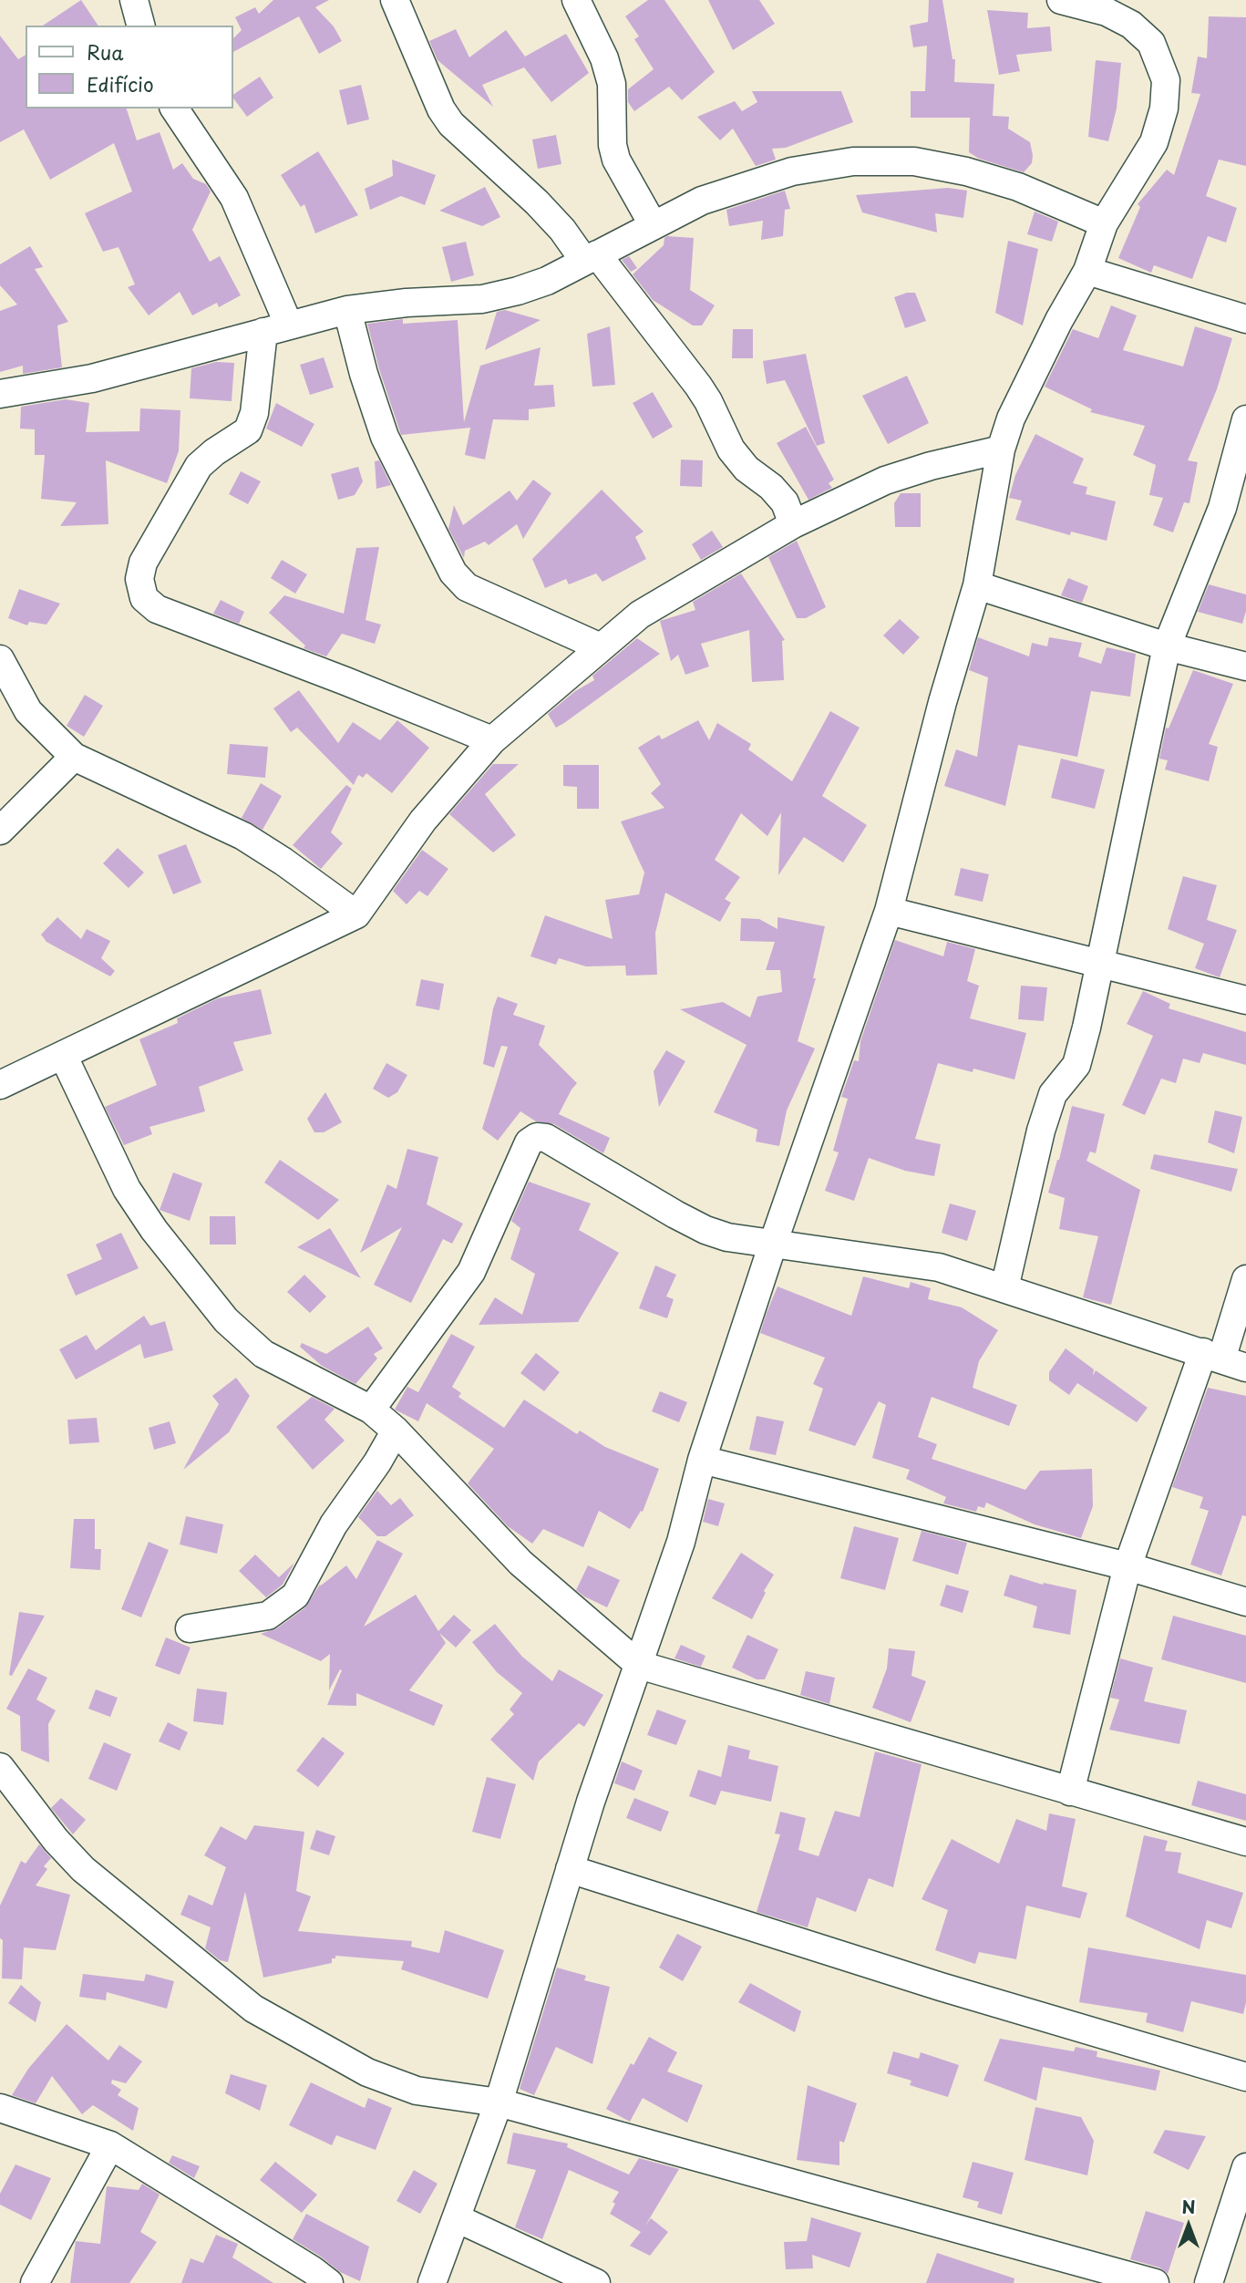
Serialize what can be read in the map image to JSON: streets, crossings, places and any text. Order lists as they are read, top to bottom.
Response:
{
  "legend": ["Rua", "Edifício"],
  "north": "top"
}
